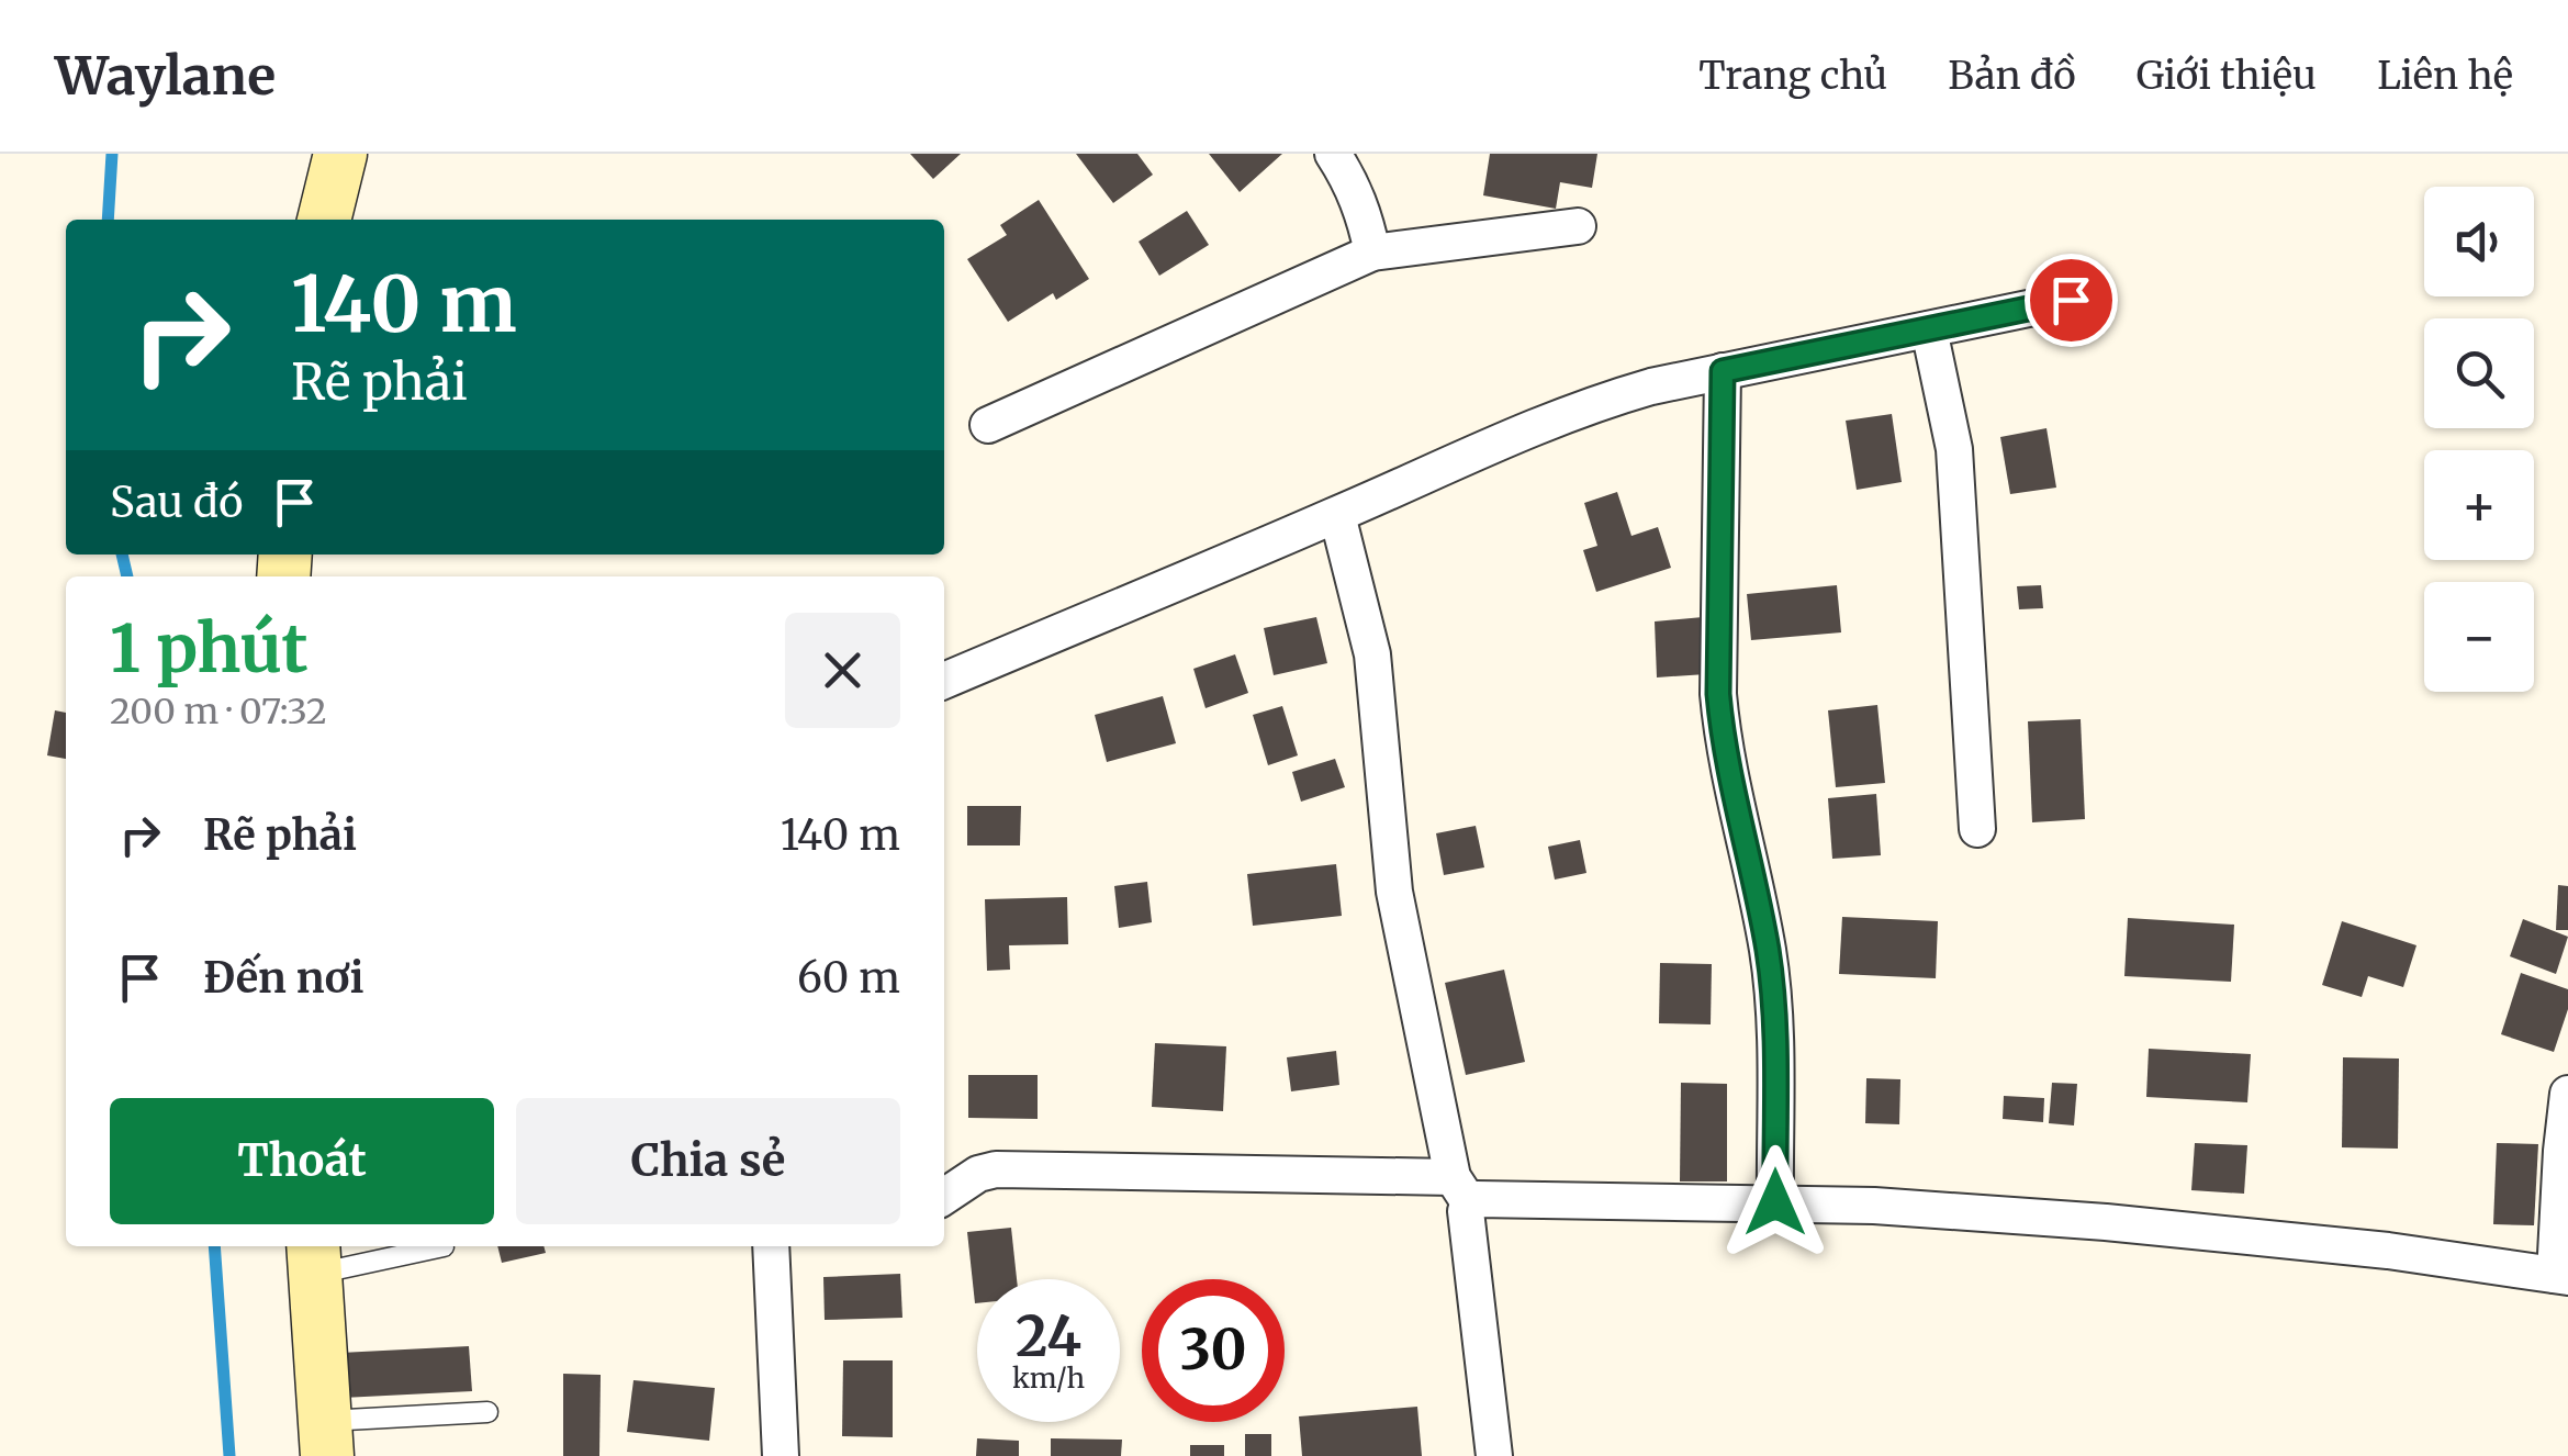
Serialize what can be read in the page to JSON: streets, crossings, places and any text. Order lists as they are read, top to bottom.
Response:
{
  "page": {
    "header": "Waylane",
    "nav": [
      "Trang chủ",
      "Bản đồ",
      "Giới thiệu",
      "Liên hệ"
    ],
    "map_buttons": ["+", "−"],
    "turn": ["140 m", "Rẽ phải"],
    "then": "Sau đó",
    "heading": ["1 phút", "200 m · 07:32"],
    "list": [
      {
        "name": "Rẽ phải",
        "value": "140 m"
      },
      {
        "name": "Đến nơi",
        "value": "60 m"
      }
    ],
    "buttons": ["Thoát", "Chia sẻ"],
    "speed": "24 km/h",
    "limit": "30"
  }
}
